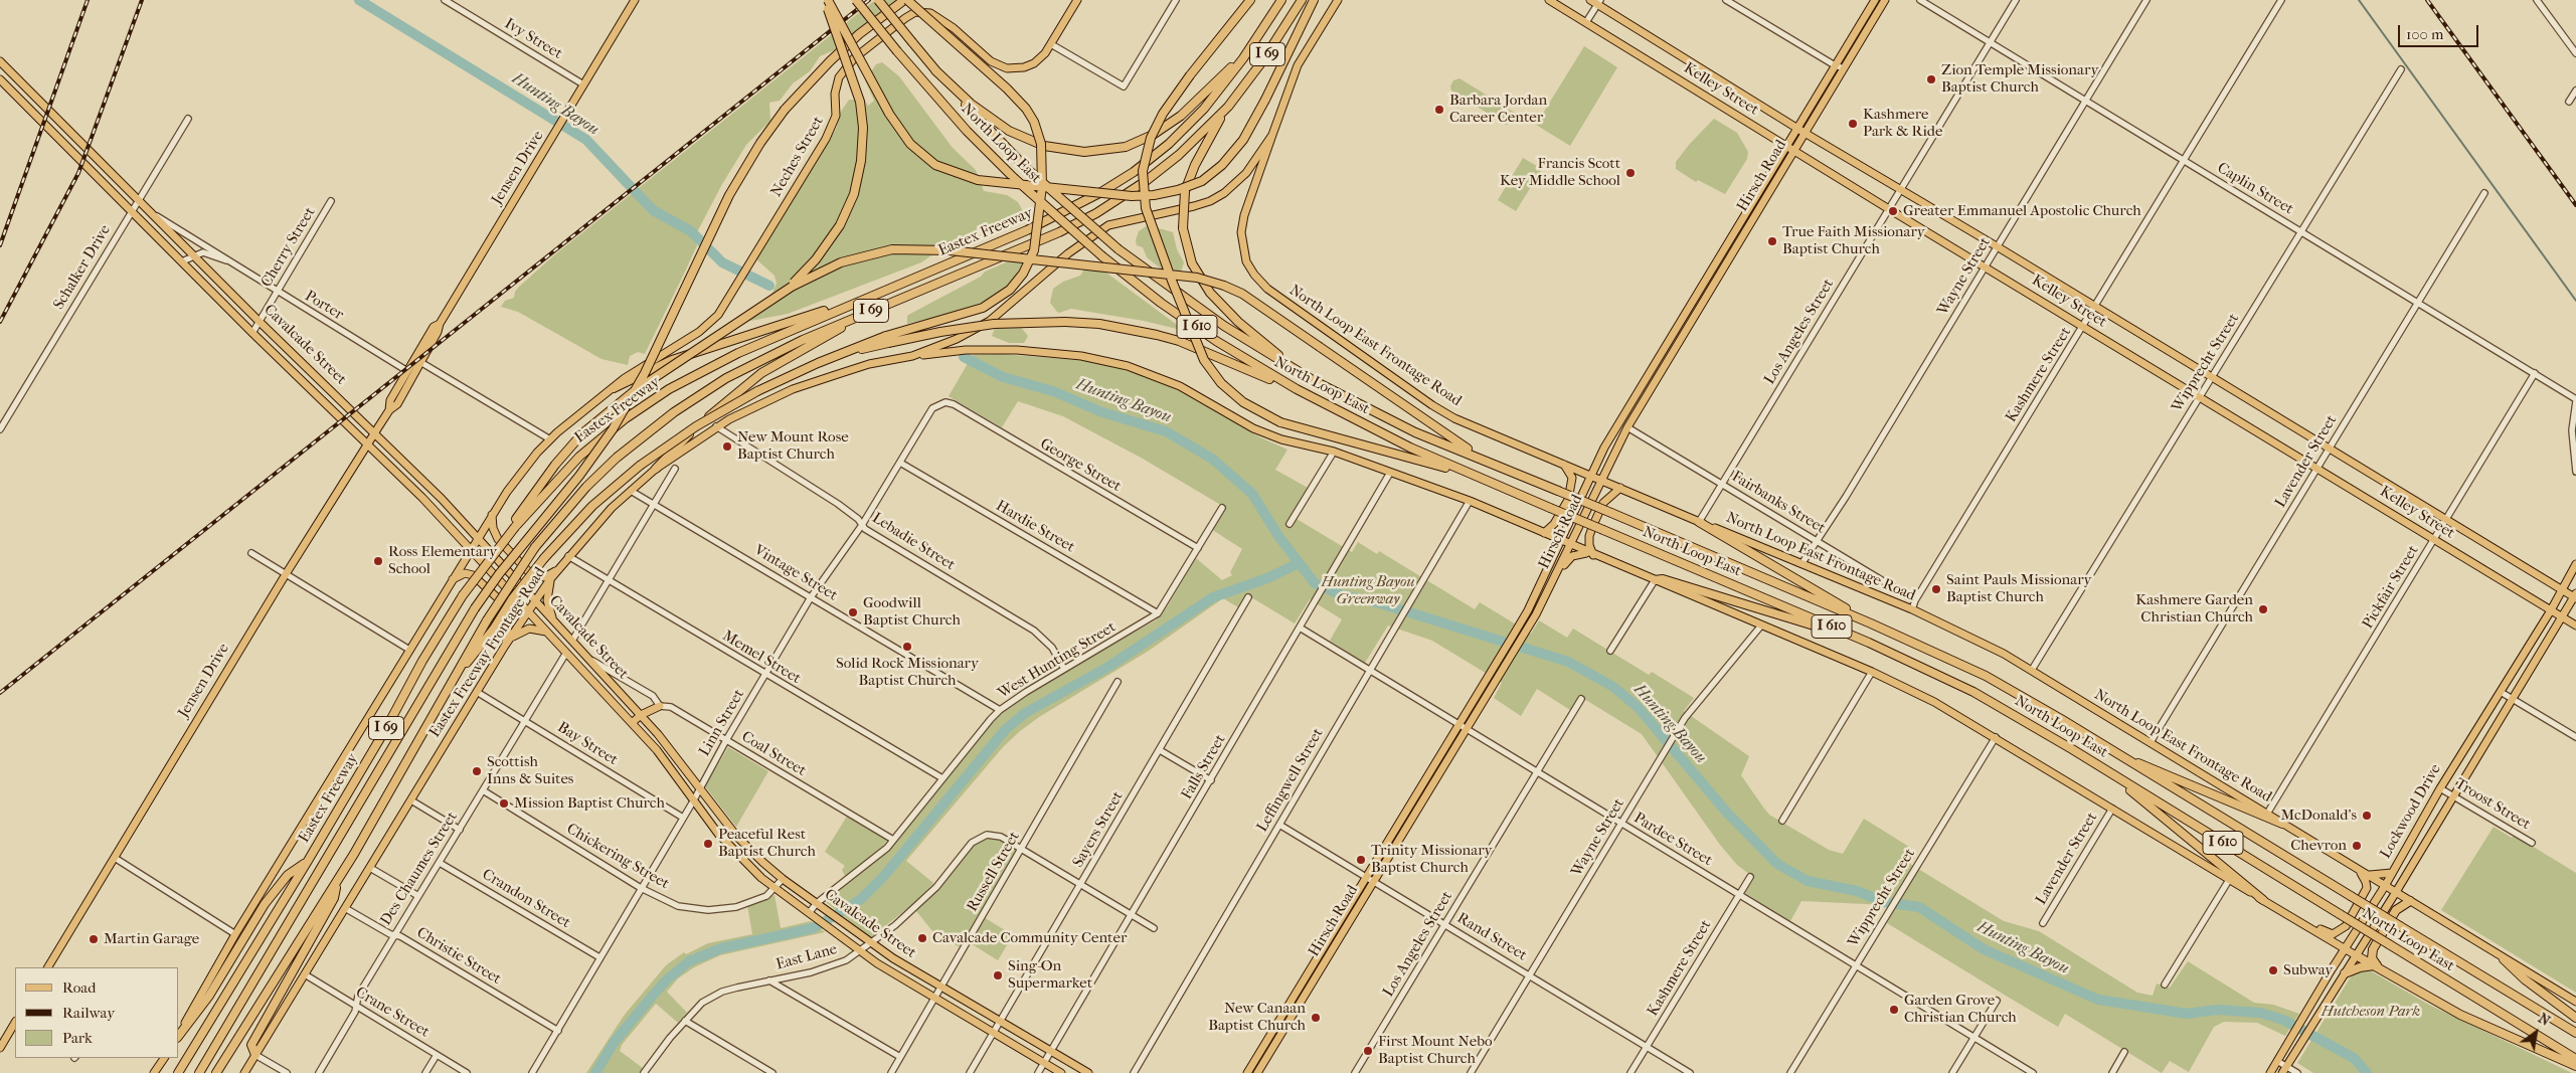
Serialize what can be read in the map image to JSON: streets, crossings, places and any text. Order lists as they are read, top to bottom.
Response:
{
  "streets": {
    "highway": [
      "I 69",
      "North Loop East",
      "Eastex Freeway",
      "I 610"
    ],
    "main road": [
      "Kelley Street",
      "Neches Street",
      "Jensen Drive",
      "Hirsch Road",
      "Cavalcade Street",
      "North Loop East Frontage Road",
      "Eastex Freeway Frontage Road",
      "Lockwood Drive"
    ],
    "street": [
      "Ivy Street",
      "Caplin Street",
      "Cherry Street",
      "Schalker Drive",
      "Wayne Street",
      "Porter",
      "Los Angeles Street",
      "Wipprecht Street",
      "Kashmere Street",
      "Lavender Street",
      "George Street",
      "Fairbanks Street",
      "Hardie Street",
      "Lebadie Street",
      "Vintage Street",
      "Pickfair Street",
      "Memel Street",
      "West Hunting Street",
      "Linn Street",
      "Bay Street",
      "Coal Street",
      "Falls Street",
      "Leffingwell Street",
      "Troost Street",
      "Sayers Street",
      "Pardee Street",
      "Chickering Street",
      "Des Chaumes Street",
      "Russell Street",
      "Crandon Street",
      "Rand Street",
      "Christie Street",
      "East Lane",
      "Crane Street"
    ]
  },
  "crossings": [
    ["Ivy Street", "Jensen Drive"],
    ["Kelley Street", "Hirsch Road"],
    ["Kelley Street", "Wayne Street"],
    ["Kelley Street", "Los Angeles Street"],
    ["Kelley Street", "Wipprecht Street"],
    ["Kelley Street", "Kashmere Street"],
    ["Kelley Street", "Lavender Street"],
    ["Kelley Street", "Pickfair Street"],
    ["Kelley Street", "Lockwood Drive"],
    ["Jensen Drive", "Porter"],
    ["Jensen Drive", "Cavalcade Street"],
    ["Hirsch Road", "North Loop East Frontage Road"],
    ["Hirsch Road", "Fairbanks Street"],
    ["Hirsch Road", "Pardee Street"],
    ["Hirsch Road", "Rand Street"],
    ["Caplin Street", "Wayne Street"],
    ["Caplin Street", "Los Angeles Street"],
    ["Caplin Street", "Wipprecht Street"],
    ["Caplin Street", "Kashmere Street"],
    ["Caplin Street", "Lavender Street"],
    ["Caplin Street", "Pickfair Street"],
    ["Cherry Street", "Porter"],
    ["Cherry Street", "Cavalcade Street"],
    ["Schalker Drive", "Cavalcade Street"],
    ["Wayne Street", "North Loop East Frontage Road"],
    ["Wayne Street", "Fairbanks Street"],
    ["Wayne Street", "Pardee Street"],
    ["Wayne Street", "Rand Street"],
    ["Porter", "Cavalcade Street"],
    ["Los Angeles Street", "North Loop East Frontage Road"],
    ["Los Angeles Street", "Fairbanks Street"],
    ["Los Angeles Street", "Pardee Street"],
    ["Los Angeles Street", "Rand Street"],
    ["Cavalcade Street", "Eastex Freeway Frontage Road"],
    ["Cavalcade Street", "West Hunting Street"],
    ["Cavalcade Street", "Linn Street"],
    ["Cavalcade Street", "Coal Street"],
    ["Cavalcade Street", "Falls Street"],
    ["Cavalcade Street", "Sayers Street"],
    ["Cavalcade Street", "Chickering Street"],
    ["Cavalcade Street", "Des Chaumes Street"],
    ["Cavalcade Street", "Russell Street"],
    ["Cavalcade Street", "East Lane"],
    ["North Loop East Frontage Road", "Wipprecht Street"],
    ["North Loop East Frontage Road", "Kashmere Street"],
    ["North Loop East Frontage Road", "Lavender Street"],
    ["North Loop East Frontage Road", "Pickfair Street"],
    ["North Loop East Frontage Road", "Eastex Freeway Frontage Road"],
    ["North Loop East Frontage Road", "Lockwood Drive"],
    ["Wipprecht Street", "Pardee Street"],
    ["Kashmere Street", "Fairbanks Street"],
    ["Kashmere Street", "Pardee Street"],
    ["Kashmere Street", "Rand Street"],
    ["George Street", "West Hunting Street"],
    ["George Street", "Linn Street"],
    ["Hardie Street", "West Hunting Street"],
    ["Hardie Street", "Linn Street"],
    ["Lebadie Street", "Eastex Freeway Frontage Road"],
    ["Lebadie Street", "West Hunting Street"],
    ["Lebadie Street", "Linn Street"],
    ["Vintage Street", "Eastex Freeway Frontage Road"],
    ["Vintage Street", "West Hunting Street"],
    ["Vintage Street", "Linn Street"],
    ["Eastex Freeway Frontage Road", "Memel Street"],
    ["Eastex Freeway Frontage Road", "Bay Street"],
    ["Eastex Freeway Frontage Road", "Christie Street"],
    ["Eastex Freeway Frontage Road", "Crane Street"],
    ["Memel Street", "West Hunting Street"],
    ["Memel Street", "Linn Street"],
    ["West Hunting Street", "Coal Street"],
    ["Linn Street", "Bay Street"],
    ["Linn Street", "Coal Street"],
    ["Linn Street", "Chickering Street"],
    ["Linn Street", "Crandon Street"],
    ["Linn Street", "Christie Street"],
    ["Bay Street", "Des Chaumes Street"],
    ["Falls Street", "Pardee Street"],
    ["Falls Street", "East Lane"],
    ["Leffingwell Street", "Pardee Street"],
    ["Leffingwell Street", "Rand Street"],
    ["Troost Street", "Lockwood Drive"],
    ["Sayers Street", "East Lane"],
    ["Chickering Street", "Des Chaumes Street"],
    ["Des Chaumes Street", "Crandon Street"],
    ["Des Chaumes Street", "Christie Street"],
    ["Des Chaumes Street", "Crane Street"],
    ["Russell Street", "East Lane"]
  ],
  "water": ["Hunting Bayou"],
  "parks": ["Hunting Bayou Greenway", "Hutcheson Park"],
  "places": [
    "Zion Temple Missionary Baptist Church",
    "Barbara Jordan Career Center",
    "Kashmere Park & Ride",
    "Francis Scott Key Middle School",
    "Greater Emmanuel Apostolic Church",
    "True Faith Missionary Baptist Church",
    "New Mount Rose Baptist Church",
    "Ross Elementary School",
    "Saint Pauls Missionary Baptist Church",
    "Kashmere Garden Christian Church",
    "Goodwill Baptist Church",
    "Solid Rock Missionary Baptist Church",
    "Scottish Inns & Suites",
    "Mission Baptist Church",
    "McDonald's",
    "Peaceful Rest Baptist Church",
    "Chevron",
    "Trinity Missionary Baptist Church",
    "Cavalcade Community Center",
    "Martin Garage",
    "Subway",
    "Sing-On Supermarket",
    "Garden Grove Christian Church",
    "New Canaan Baptist Church",
    "First Mount Nebo Baptist Church"
  ],
  "legend": ["Road", "Railway", "Park"],
  "scale_bar": "100 m",
  "north": "top right"
}
